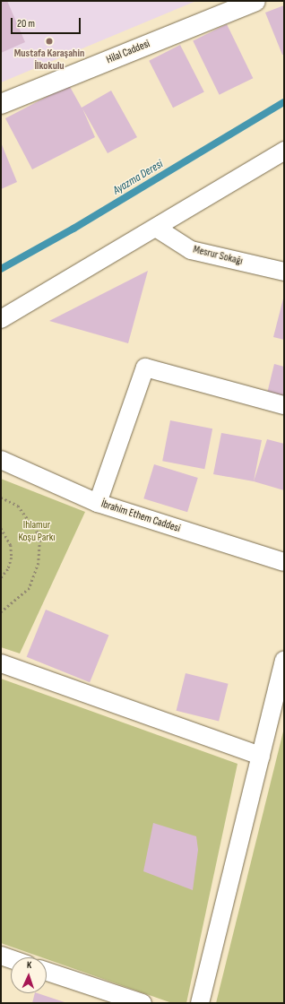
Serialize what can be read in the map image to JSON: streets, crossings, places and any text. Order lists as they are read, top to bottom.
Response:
{
  "streets": {
    "street": ["Hilal Caddesi", "Mesrur Sokağı", "İbrahim Ethem Caddesi"]
  },
  "water": ["Ayazma Deresi"],
  "parks": ["Ihlamur Koşu Parkı"],
  "places": ["Mustafa Karaşahin İlkokulu"],
  "scale_bar": "20 m",
  "north": "top"
}
